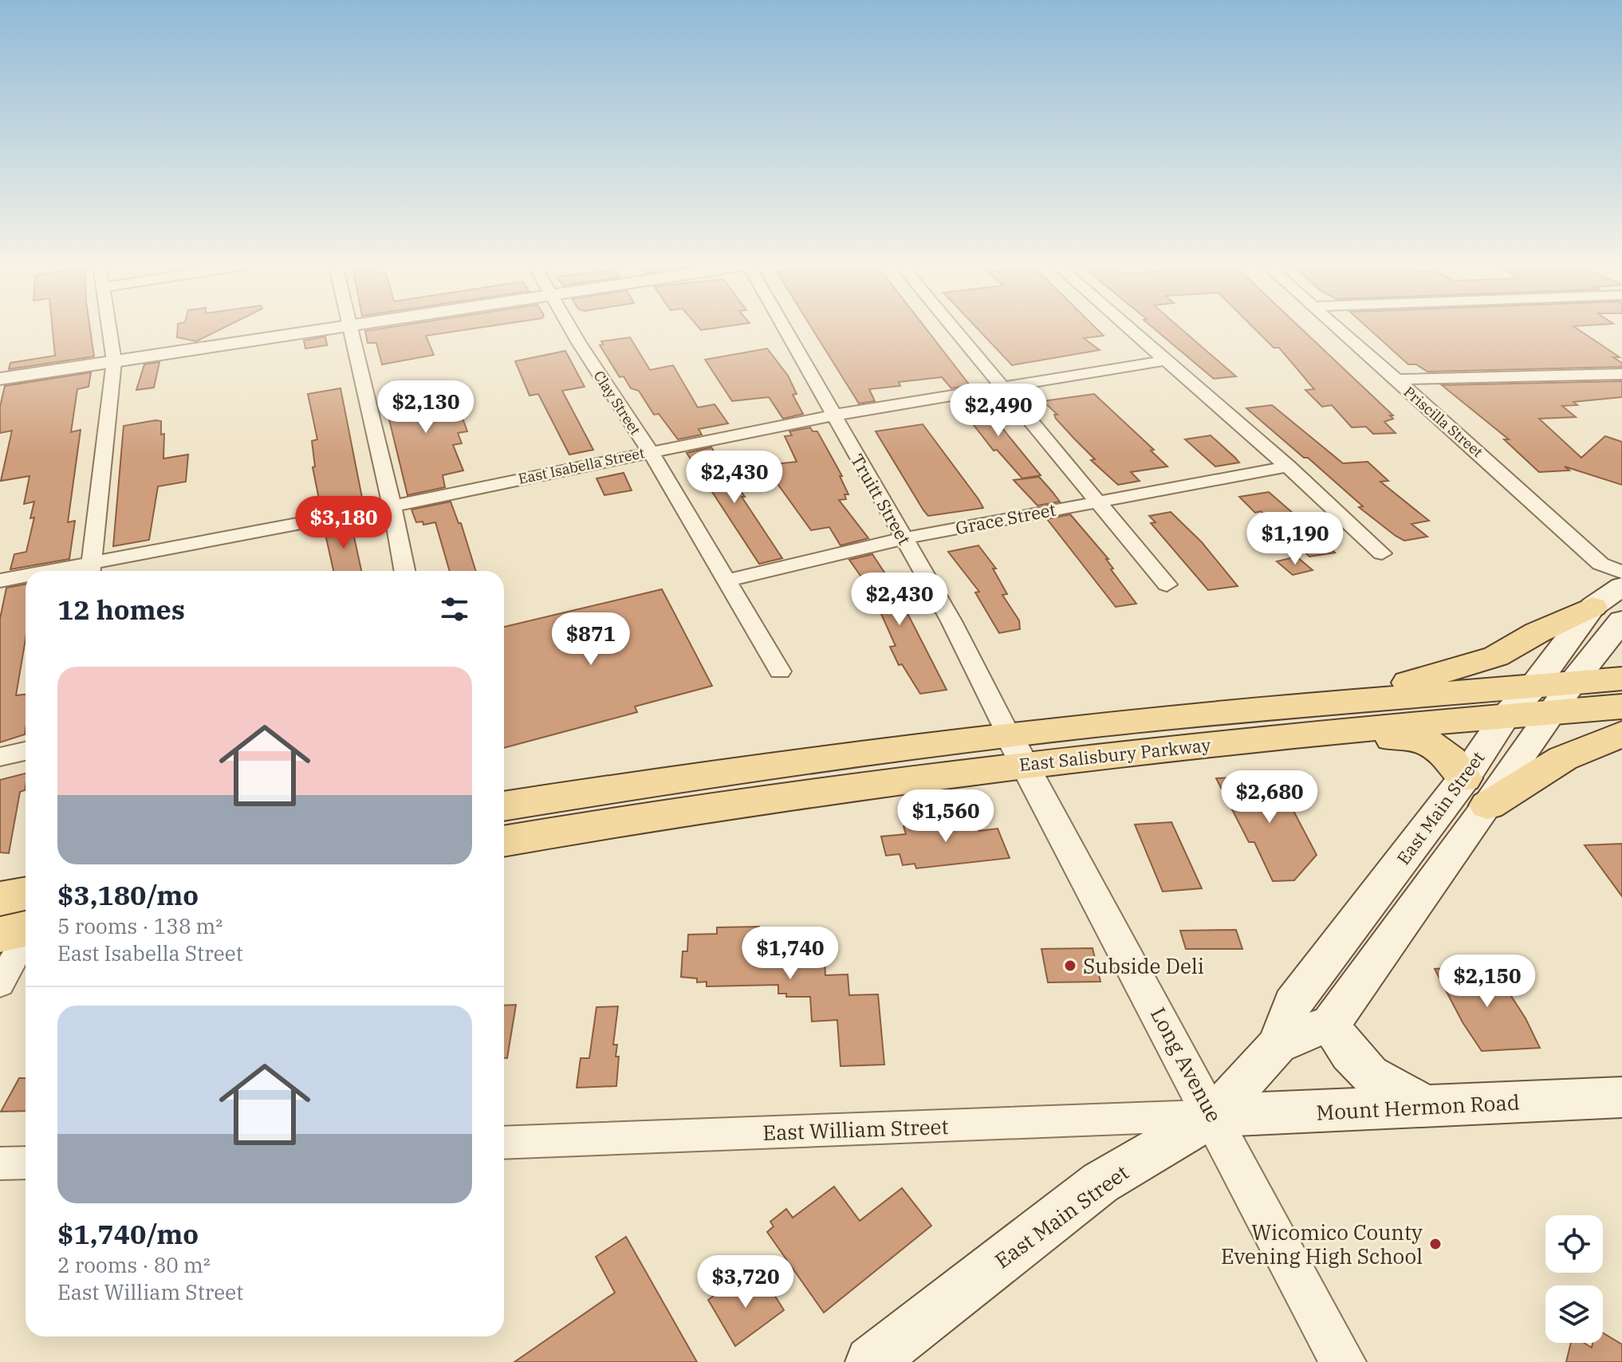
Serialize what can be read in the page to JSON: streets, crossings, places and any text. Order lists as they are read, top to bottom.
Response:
{
  "streets": {
    "main road": ["East Salisbury Parkway", "East Main Street", "Mount Hermon Road"],
    "street": [
      "Clay Street",
      "Priscilla Street",
      "East Isabella Street",
      "Truitt Street",
      "Grace Street",
      "Long Avenue",
      "East William Street"
    ]
  },
  "crossings": [
    ["Clay Street", "East Isabella Street"],
    ["Clay Street", "Grace Street"],
    ["East Isabella Street", "Truitt Street"],
    ["Truitt Street", "Grace Street"],
    ["Truitt Street", "East Salisbury Parkway"],
    ["Truitt Street", "Long Avenue"],
    ["East Salisbury Parkway", "East Main Street"],
    ["East Salisbury Parkway", "Long Avenue"],
    ["East Main Street", "Long Avenue"],
    ["East Main Street", "Mount Hermon Road"],
    ["East Main Street", "East William Street"],
    ["Long Avenue", "Mount Hermon Road"],
    ["Long Avenue", "East William Street"],
    ["Mount Hermon Road", "East William Street"]
  ],
  "places": ["Subside Deli", "Wicomico County Evening High School"],
  "page": {
    "price": [
      "$2,130",
      "$2,490",
      "$2,430",
      "$3,180",
      "$1,190",
      "$2,430",
      "$871",
      "$2,680",
      "$1,560",
      "$1,740",
      "$2,150",
      "$3,720"
    ],
    "heading": "12 homes",
    "list": [
      {
        "name": "$3,180/mo",
        "note": "5 rooms · 138 m² · East Isabella Street"
      },
      {
        "name": "$1,740/mo",
        "note": "2 rooms · 80 m² · East William Street"
      }
    ]
  }
}
